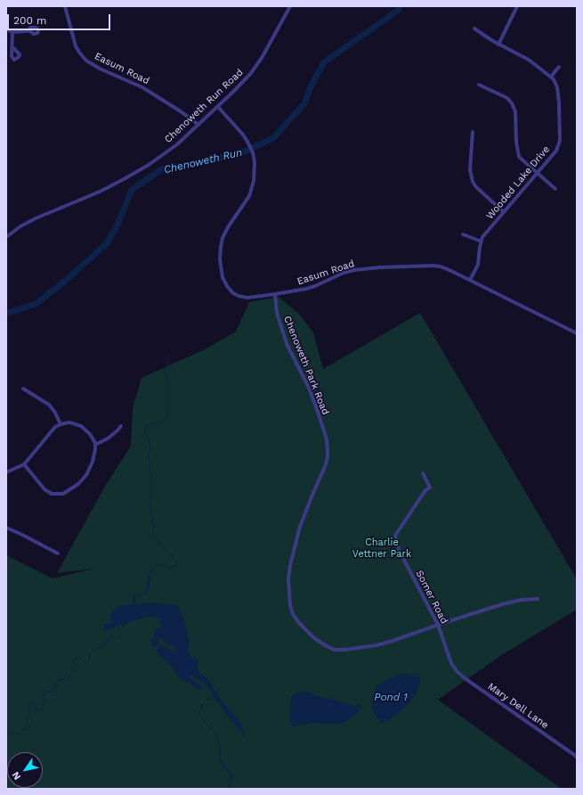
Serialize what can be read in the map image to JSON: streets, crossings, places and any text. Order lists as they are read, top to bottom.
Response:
{
  "streets": {
    "street": [
      "Easum Road",
      "Chenoweth Run Road",
      "Wooded Lake Drive",
      "Chenoweth Park Road",
      "Somer Road",
      "Mary Dell Lane"
    ]
  },
  "crossings": [
    ["Easum Road", "Chenoweth Run Road"],
    ["Easum Road", "Wooded Lake Drive"],
    ["Easum Road", "Chenoweth Park Road"],
    ["Chenoweth Park Road", "Somer Road"],
    ["Somer Road", "Mary Dell Lane"]
  ],
  "water": ["Chenoweth Run", "Pond 1"],
  "parks": ["Charlie Vettner Park"],
  "scale_bar": "200 m",
  "north": "bottom left"
}
